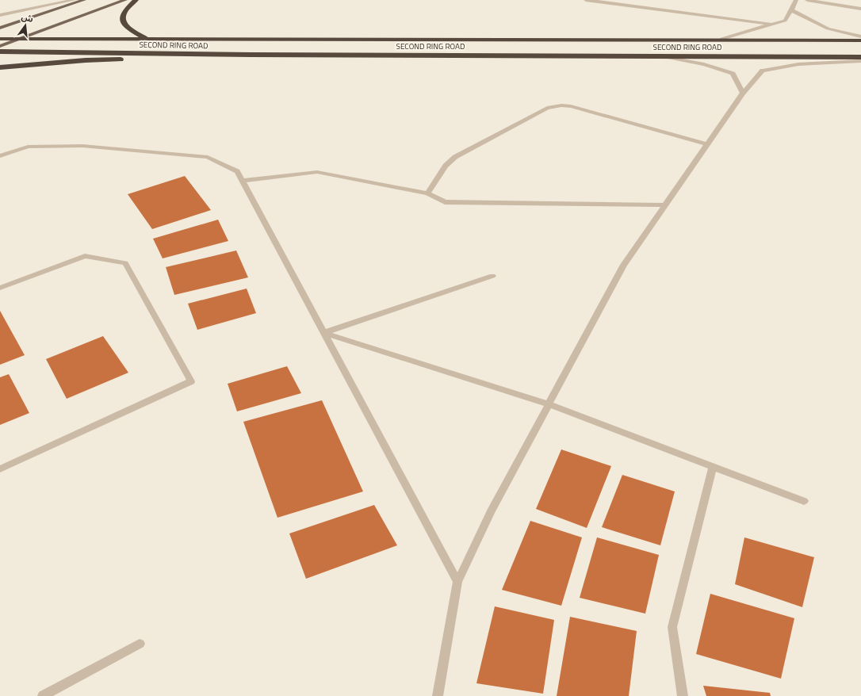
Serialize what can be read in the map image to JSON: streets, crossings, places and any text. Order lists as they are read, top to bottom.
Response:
{
  "streets": {
    "highway": ["SECOND RING ROAD"]
  },
  "north": "top"
}
